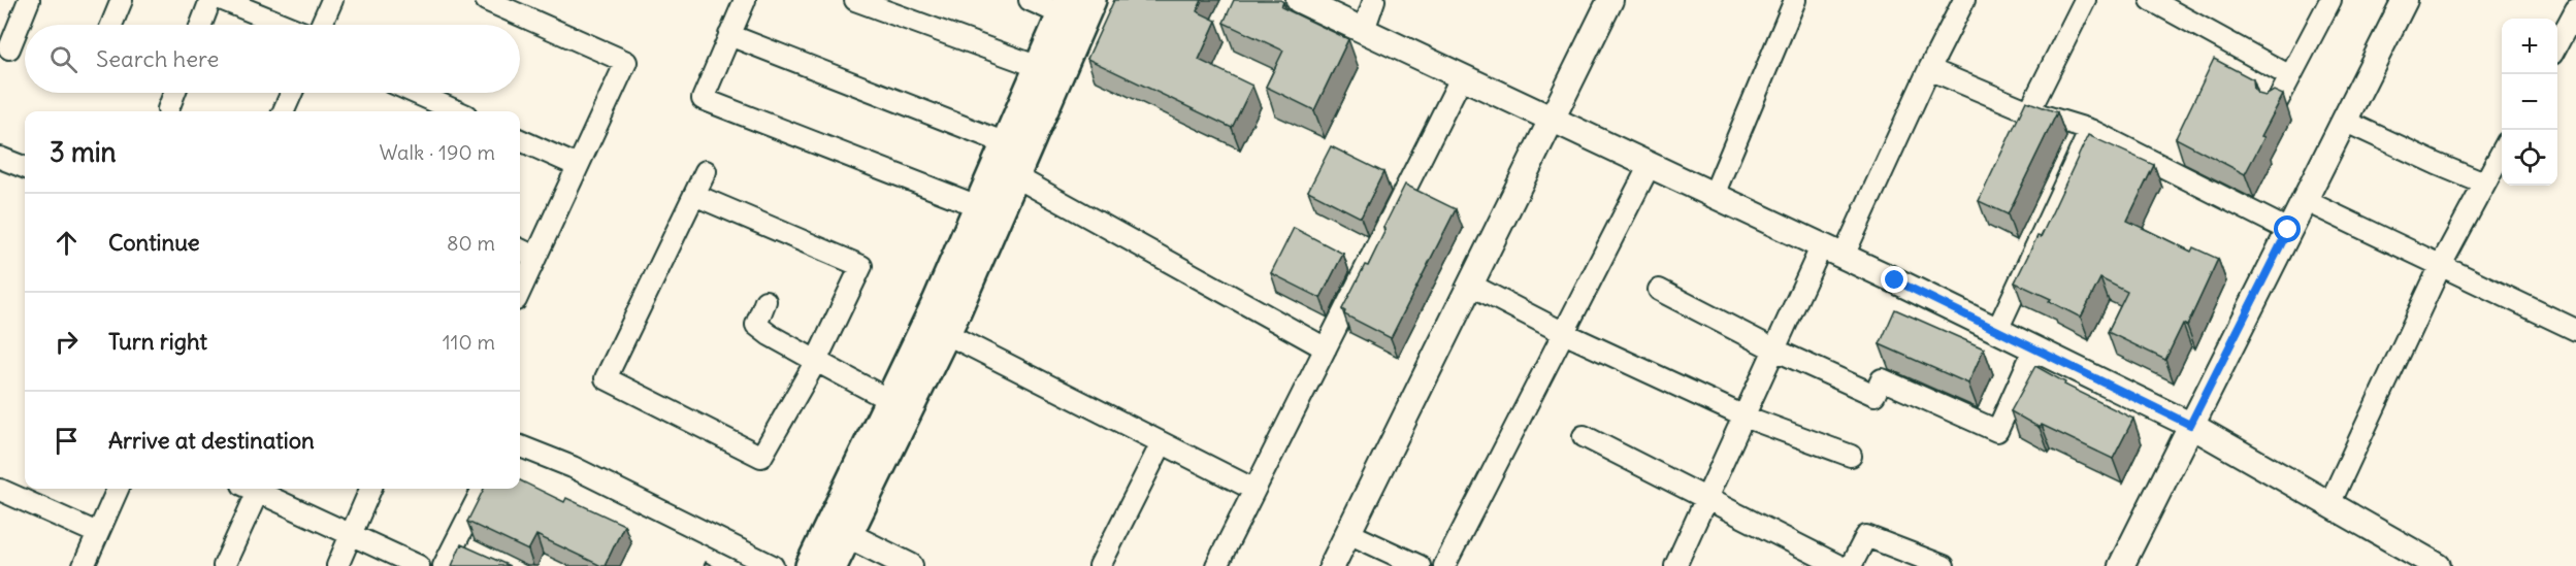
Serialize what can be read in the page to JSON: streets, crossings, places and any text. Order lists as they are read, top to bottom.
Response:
{
  "page": {
    "map_buttons": ["+", "−"],
    "search": "Search here",
    "heading": ["3 min", "Walk · 190 m"],
    "list": [
      ["Continue", "80 m"],
      ["Turn right", "110 m"],
      "Arrive at destination"
    ]
  }
}
